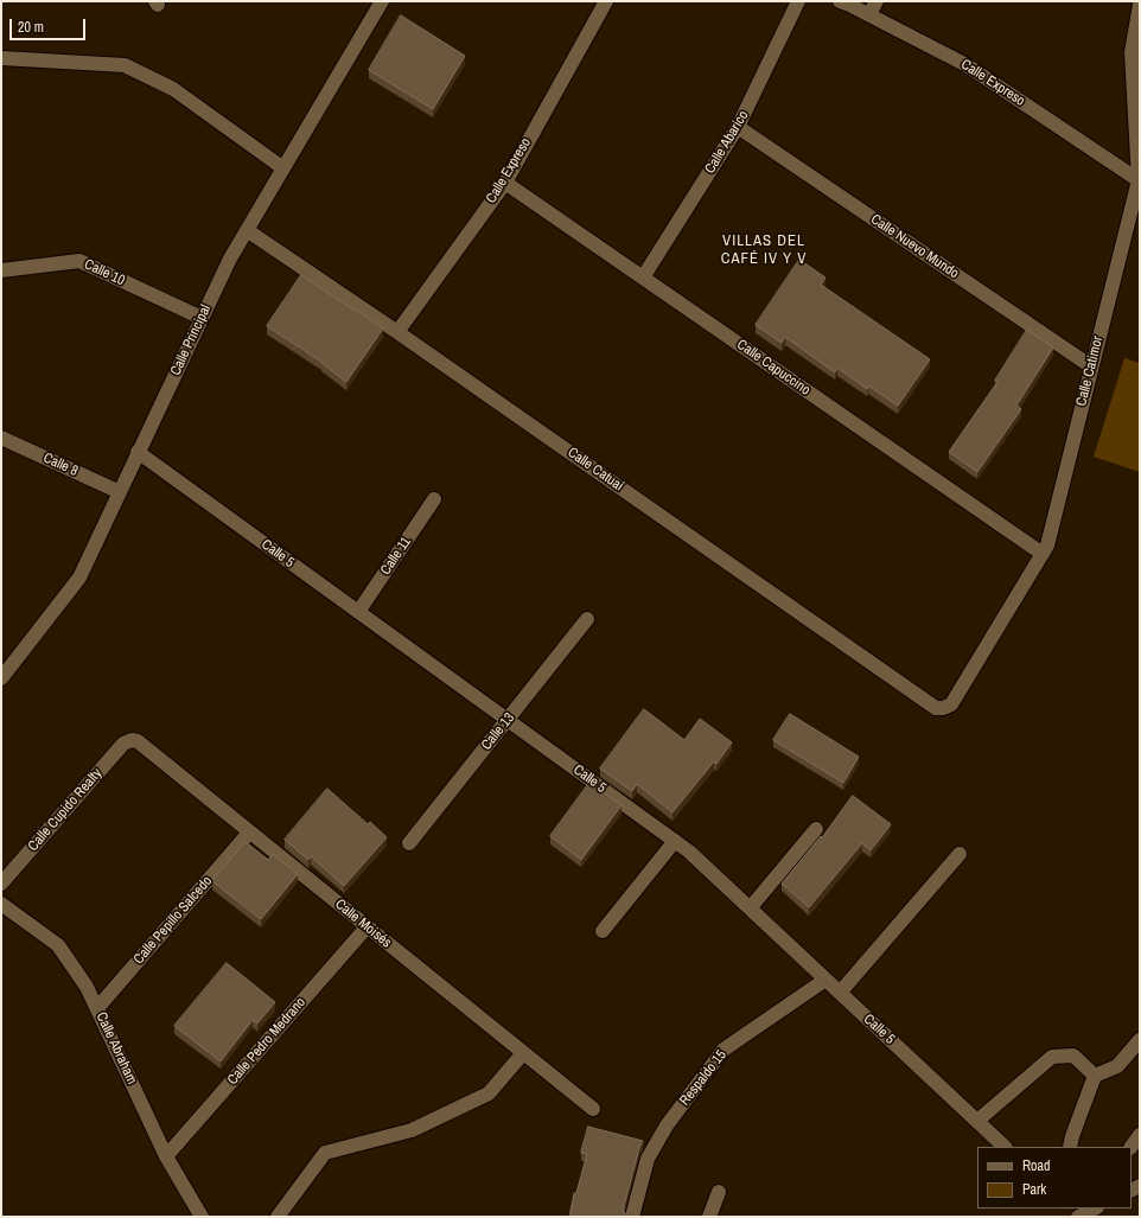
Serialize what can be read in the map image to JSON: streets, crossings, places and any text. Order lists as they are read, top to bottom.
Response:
{
  "streets": {
    "street": [
      "Calle Expreso",
      "Calle Abarico",
      "Calle Nuevo Mundo",
      "Calle 10",
      "Calle Principal",
      "Calle Capuccino",
      "Calle Catimor",
      "Calle 8",
      "Calle Catuaí",
      "Calle 5",
      "Calle 11",
      "Calle 13",
      "Calle Cupido Realty",
      "Calle Pepillo Salcedo",
      "Calle Moisés",
      "Calle Pedro Medrano",
      "Calle Abraham",
      "Respaldo 15"
    ]
  },
  "crossings": [
    ["Calle Expreso", "Calle Capuccino"],
    ["Calle Expreso", "Calle Catimor"],
    ["Calle Expreso", "Calle Catuaí"],
    ["Calle Abarico", "Calle Nuevo Mundo"],
    ["Calle Abarico", "Calle Capuccino"],
    ["Calle Nuevo Mundo", "Calle Catimor"],
    ["Calle 10", "Calle Principal"],
    ["Calle Principal", "Calle 8"],
    ["Calle Principal", "Calle Catuaí"],
    ["Calle Principal", "Calle 5"],
    ["Calle Capuccino", "Calle Catimor"],
    ["Calle Catimor", "Calle Catuaí"],
    ["Calle 5", "Calle 11"],
    ["Calle 5", "Calle 13"],
    ["Calle 5", "Respaldo 15"],
    ["Calle Cupido Realty", "Calle Moisés"],
    ["Calle Pepillo Salcedo", "Calle Moisés"],
    ["Calle Pepillo Salcedo", "Calle Abraham"],
    ["Calle Moisés", "Calle Pedro Medrano"],
    ["Calle Pedro Medrano", "Calle Abraham"]
  ],
  "districts": ["VILLAS DEL CAFÉ IV Y V"],
  "legend": ["Road", "Park"],
  "scale_bar": "20 m"
}
